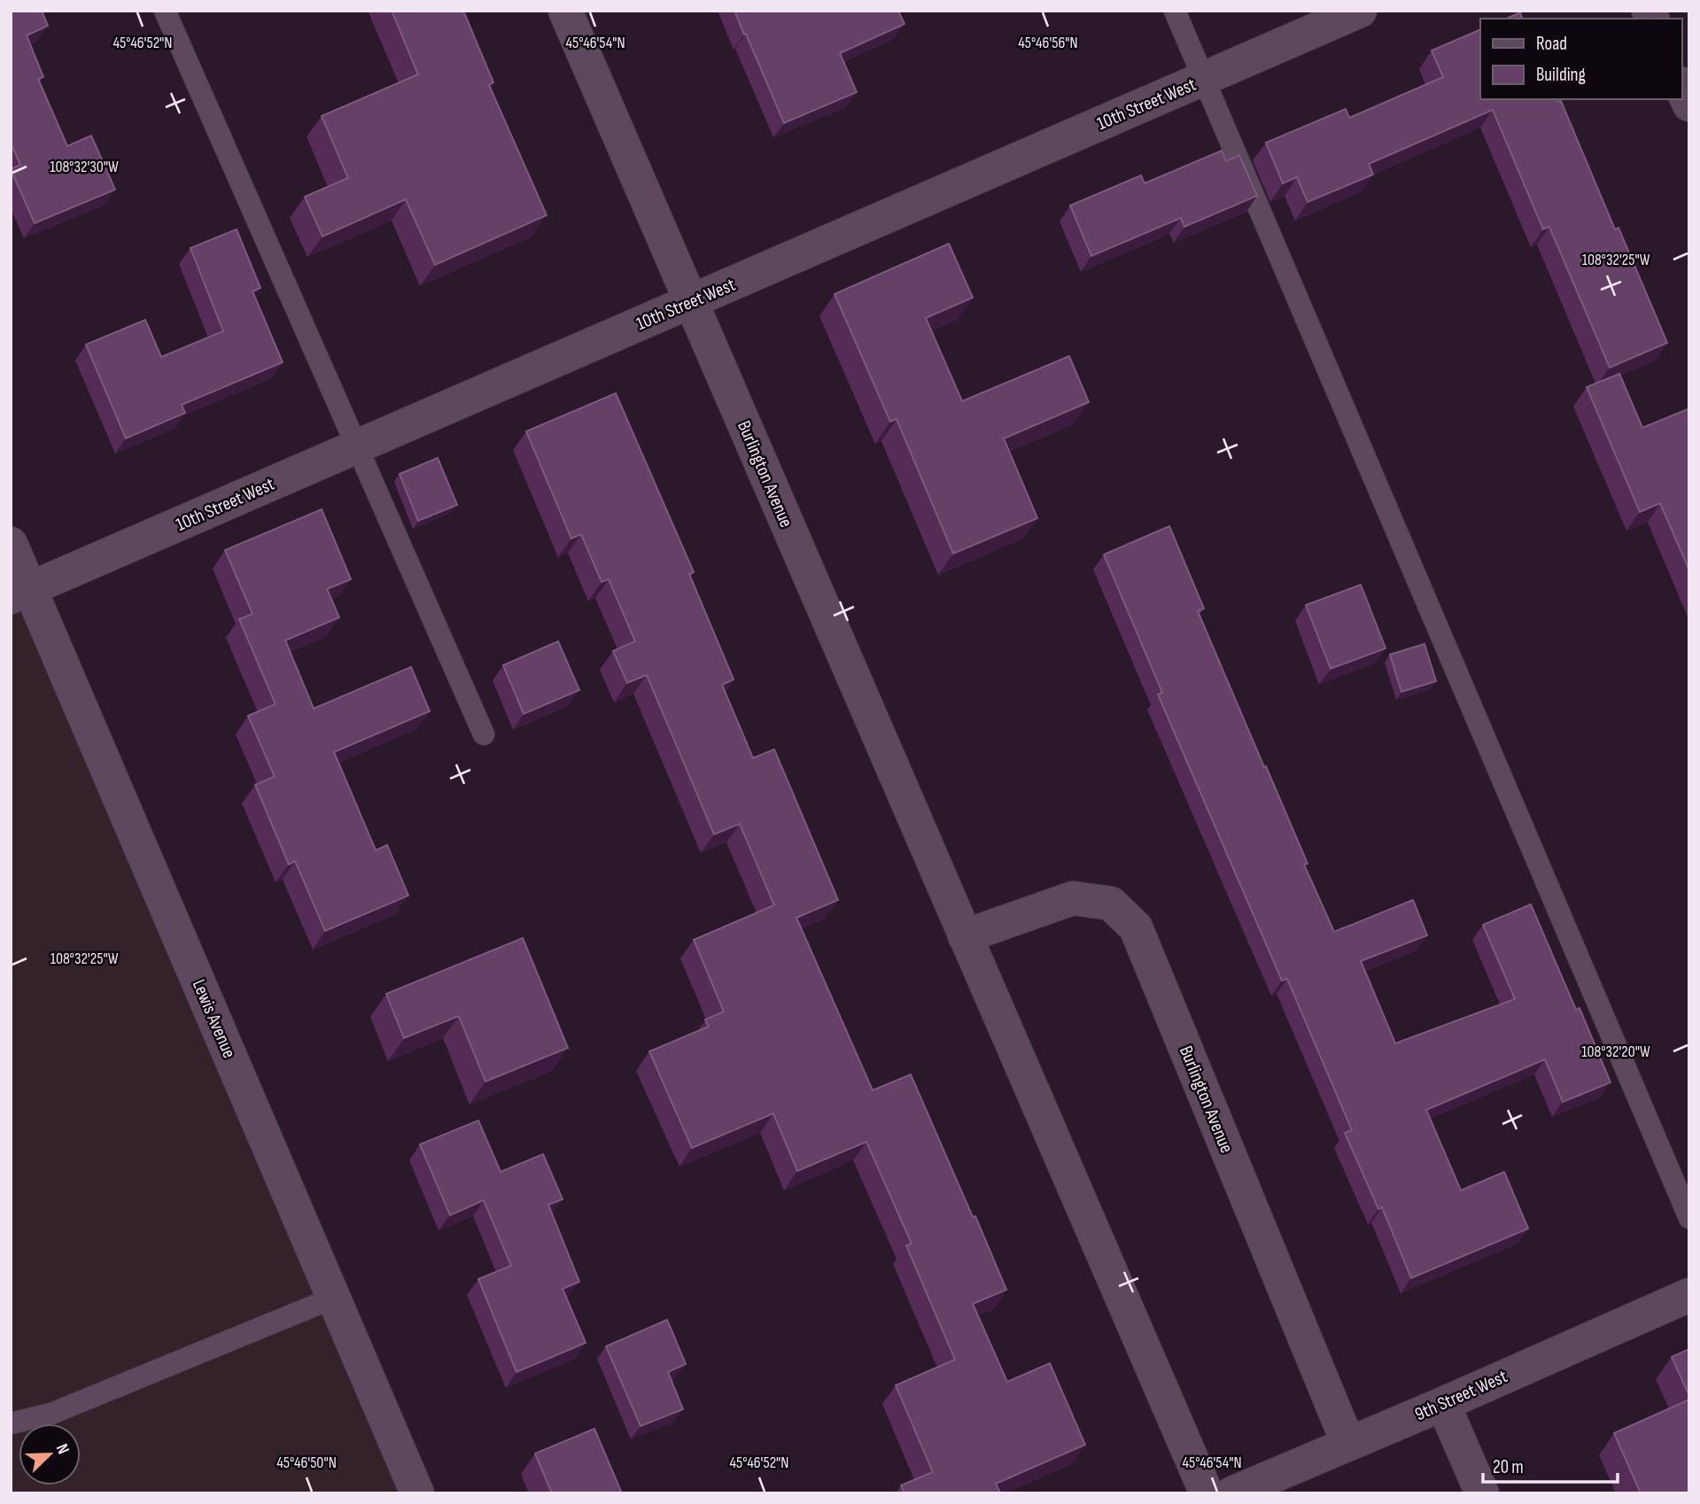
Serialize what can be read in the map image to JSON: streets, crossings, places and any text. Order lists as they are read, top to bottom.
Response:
{
  "streets": {
    "street": [
      "10th Street West",
      "Burlington Avenue",
      "Lewis Avenue",
      "9th Street West"
    ]
  },
  "crossings": [
    ["10th Street West", "Burlington Avenue"],
    ["10th Street West", "Lewis Avenue"],
    ["Burlington Avenue", "9th Street West"]
  ],
  "legend": ["Road", "Building"],
  "scale_bar": "20 m",
  "north": "top right",
  "coordinates": [
    "45°46'52\"N",
    "45°46'54\"N",
    "45°46'56\"N",
    "108°32'30\"W",
    "108°32'25\"W",
    "108°32'20\"W",
    "45°46'50\"N"
  ]
}
